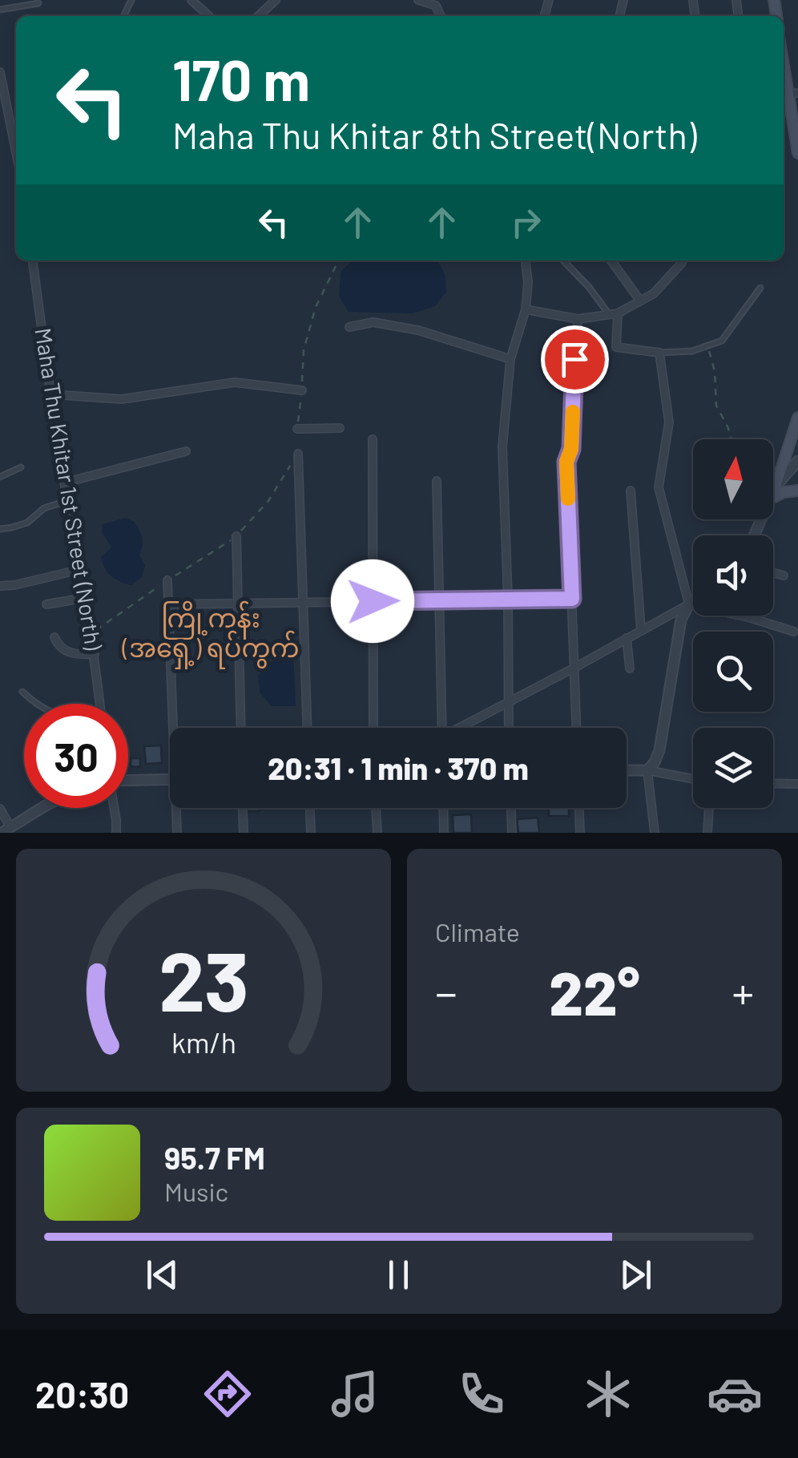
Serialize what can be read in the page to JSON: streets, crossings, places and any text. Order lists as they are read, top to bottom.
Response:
{
  "streets": {
    "street": ["Maha Thu Khitar 1st Street (North)"]
  },
  "districts": ["ကြို့ကုန်း (အရှေ့) ရပ်ကွက်"],
  "north": "top",
  "page": {
    "turn": ["170 m", "Maha Thu Khitar 8th Street(North)"],
    "limit": "30",
    "trip": "20:31 · 1 min · 370 m",
    "tile": "Climate",
    "heat": ["−", "22°", "+"],
    "song": ["95.7 FM", "Music"],
    "tabs": "20:30",
    "gauge": ["23", "km/h"]
  }
}
